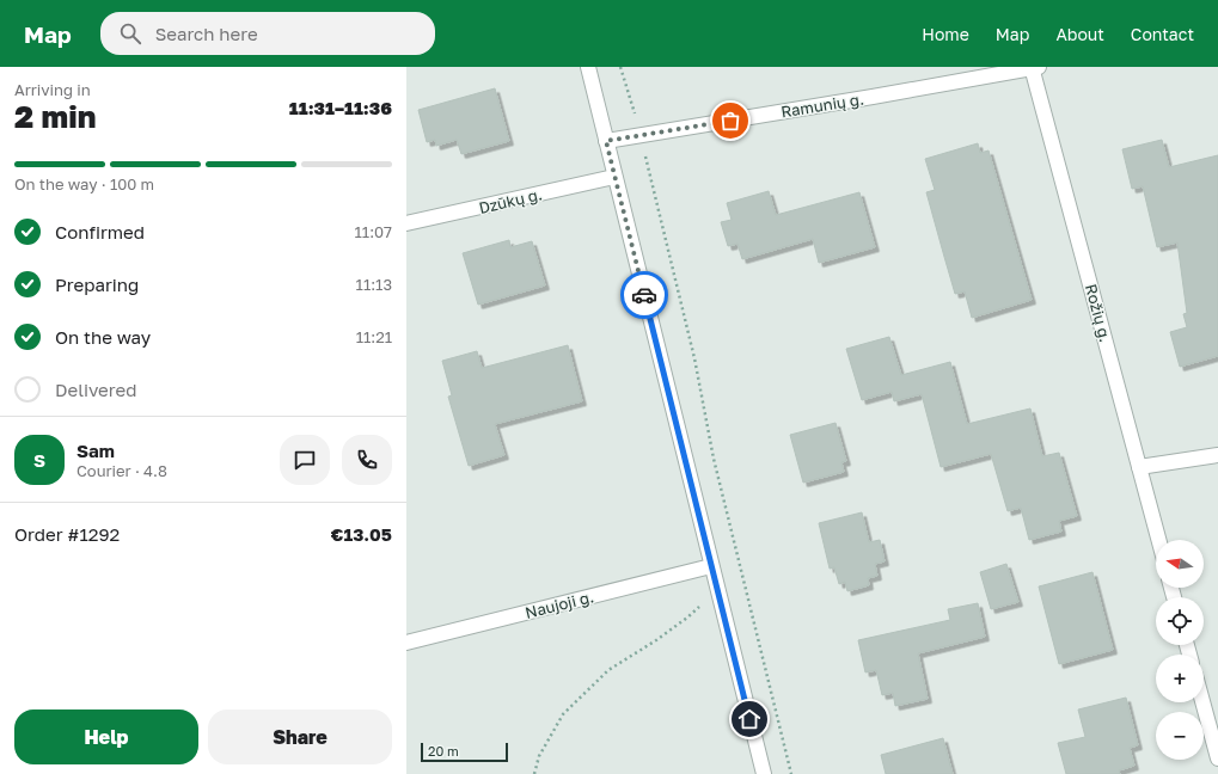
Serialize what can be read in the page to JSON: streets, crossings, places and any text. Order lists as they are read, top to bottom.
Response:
{
  "streets": {
    "street": [
      "Ramunių g.",
      "Dzūkų g.",
      "Rožių g.",
      "Naujoji g."
    ]
  },
  "crossings": [
    ["Ramunių g.", "Rožių g."]
  ],
  "scale_bar": "20 m",
  "north": "left",
  "page": {
    "header": "Map",
    "search": "Search here",
    "nav": [
      "Home",
      "Map",
      "About",
      "Contact"
    ],
    "heading": ["2 min", "Arriving in", "11:31–11:36"],
    "panel": [
      "Sam",
      "Courier · 4.8",
      "Order #1292",
      "€13.05"
    ],
    "bar": "On the way · 100 m",
    "list": [
      ["Confirmed", "11:07"],
      ["Preparing", "11:13"],
      ["On the way", "11:21"],
      "Delivered"
    ],
    "round": "S",
    "map_buttons": ["+", "−"],
    "buttons": ["Help", "Share"],
    "scale": "20 m"
  }
}
